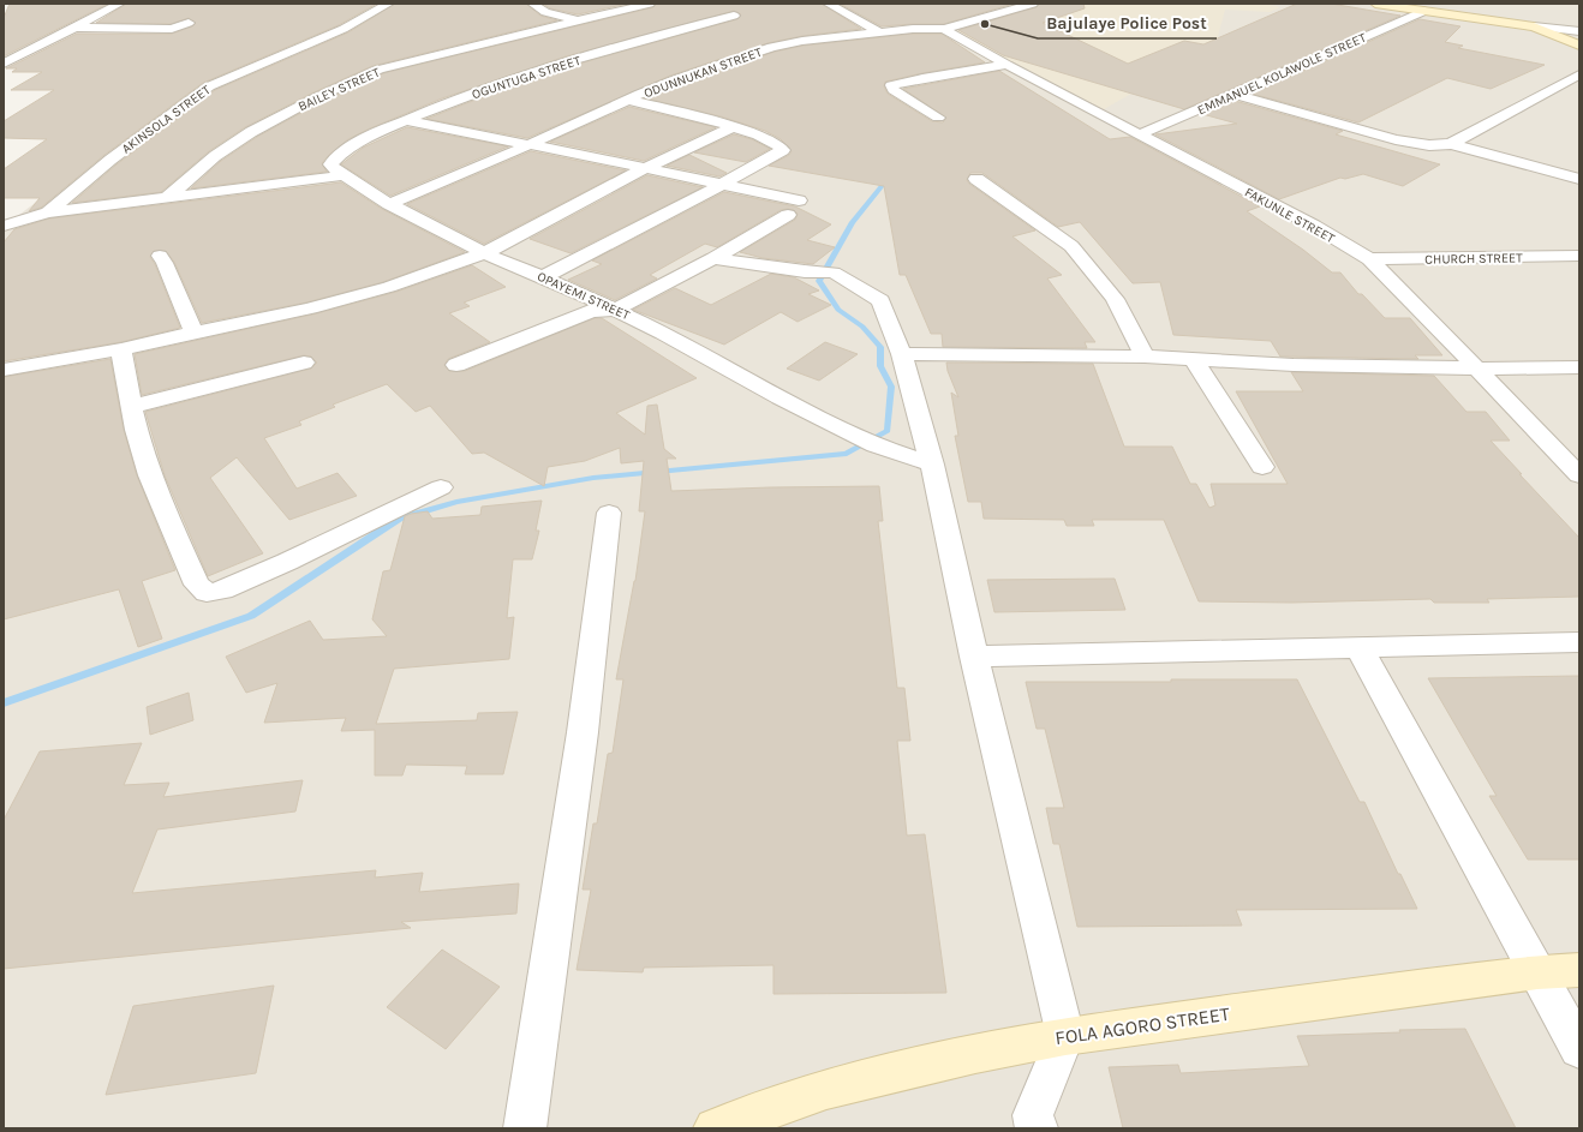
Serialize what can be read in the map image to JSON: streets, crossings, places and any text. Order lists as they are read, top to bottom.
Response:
{
  "streets": {
    "street": [
      "ODUNNUKAN STREET",
      "EMMANUEL KOLAWOLE STREET",
      "OGUNTUGA STREET",
      "BAILEY STREET",
      "AKINSOLA STREET",
      "FAKUNLE STREET",
      "CHURCH STREET",
      "OPAYEMI STREET",
      "FOLA AGORO STREET"
    ]
  },
  "crossings": [
    ["ODUNNUKAN STREET", "FAKUNLE STREET"],
    ["ODUNNUKAN STREET", "OPAYEMI STREET"],
    ["EMMANUEL KOLAWOLE STREET", "FAKUNLE STREET"],
    ["OGUNTUGA STREET", "OPAYEMI STREET"],
    ["FAKUNLE STREET", "CHURCH STREET"]
  ],
  "places": ["Bajulaye Police Post"]
}
